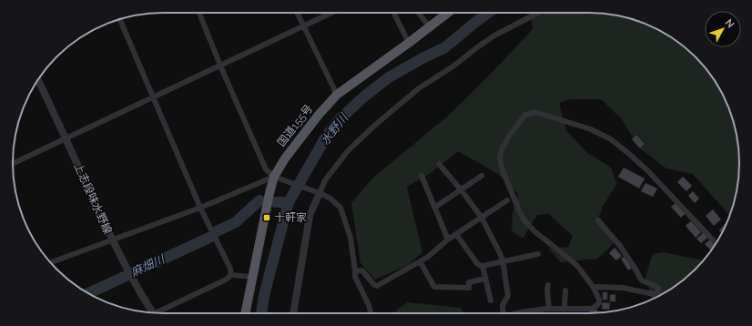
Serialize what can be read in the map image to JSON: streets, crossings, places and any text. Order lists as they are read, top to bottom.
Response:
{
  "streets": {
    "highway": ["国道155号"],
    "street": ["上志段味水野線"]
  },
  "water": ["水野川", "麻畑川"],
  "places": {
    "transit": ["十軒家"]
  },
  "north": "top right"
}
